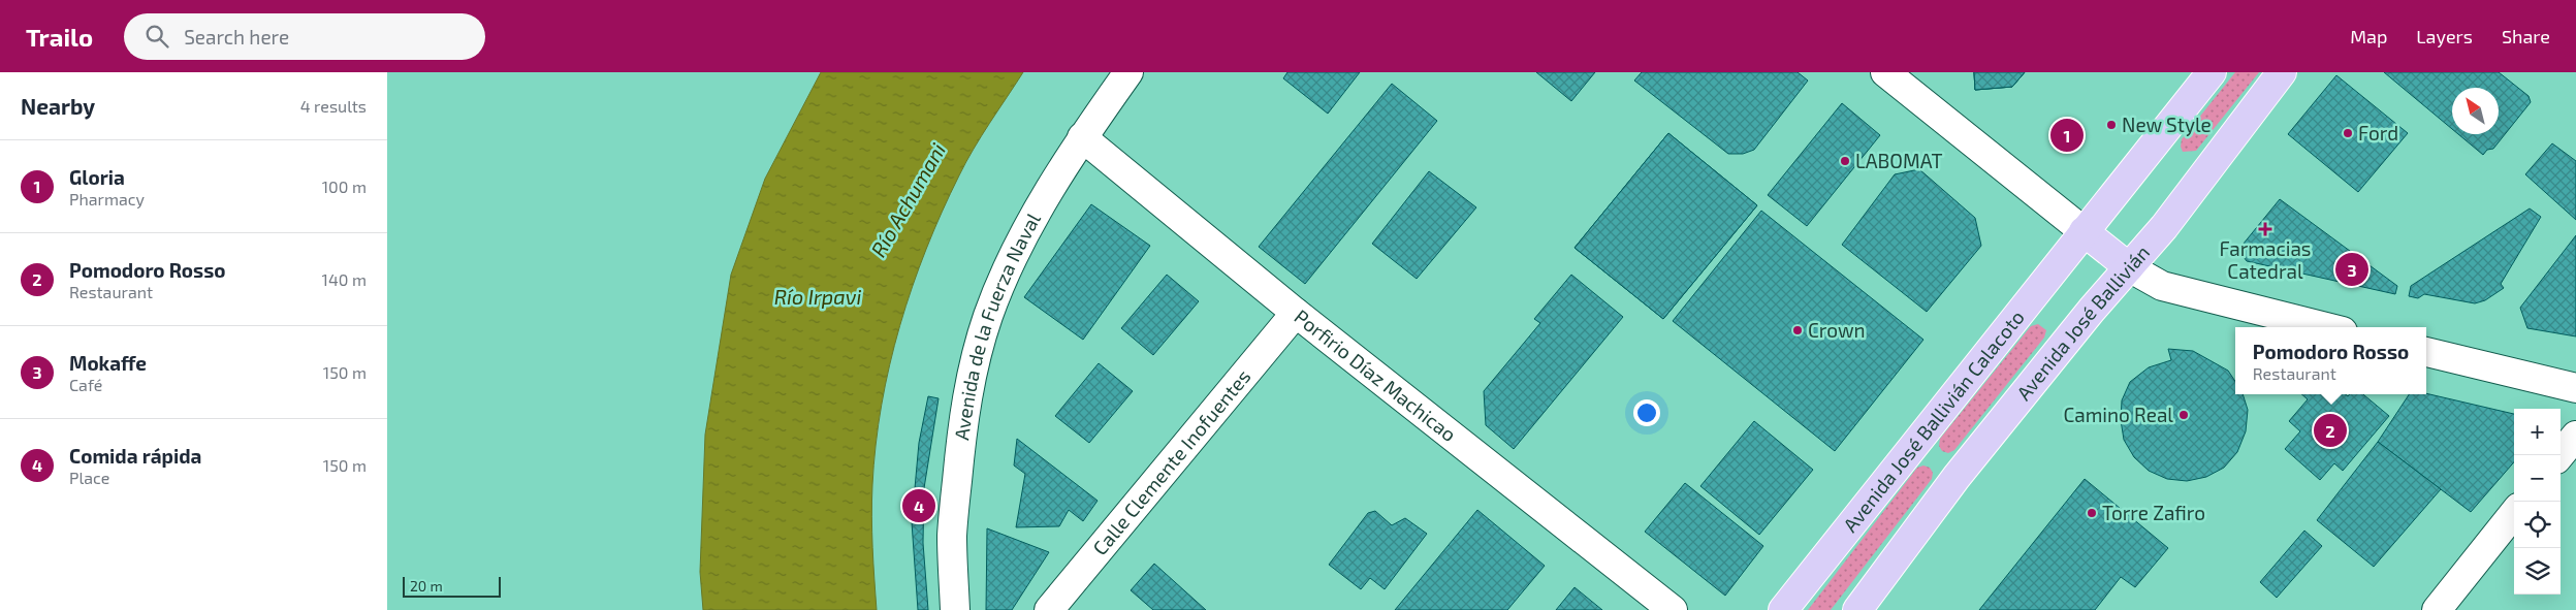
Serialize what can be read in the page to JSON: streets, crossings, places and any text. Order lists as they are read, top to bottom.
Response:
{
  "streets": {
    "main road": ["Avenida José Ballivián", "Avenida José Ballivián Calacoto"],
    "street": ["Avenida de la Fuerza Naval", "Porfirio Díaz Machicao", "Calle Clemente Inofuentes"]
  },
  "crossings": [
    ["Avenida de la Fuerza Naval", "Porfirio Díaz Machicao"],
    ["Porfirio Díaz Machicao", "Calle Clemente Inofuentes"]
  ],
  "water": ["Río Achumani", "Río Irpavi"],
  "places": {
    "other": [
      "New Style",
      "Ford",
      "LABOMAT",
      "Crown",
      "Camino Real",
      "Torre Zafiro"
    ],
    "health": ["Farmacias Catedral"]
  },
  "scale_bar": "20 m",
  "north": "top left",
  "page": {
    "header": "Trailo",
    "search": "Search here",
    "nav": ["Map", "Layers", "Share"],
    "heading": ["Nearby", "4 results"],
    "pins": [
      "1",
      "3",
      "2",
      "4"
    ],
    "list": [
      {
        "mark": "1",
        "name": "Gloria",
        "note": "Pharmacy",
        "value": "100 m"
      },
      {
        "mark": "2",
        "name": "Pomodoro Rosso",
        "note": "Restaurant",
        "value": "140 m"
      },
      {
        "mark": "3",
        "name": "Mokaffe",
        "note": "Café",
        "value": "150 m"
      },
      {
        "mark": "4",
        "name": "Comida rápida",
        "note": "Place",
        "value": "150 m"
      }
    ],
    "popup": ["Pomodoro Rosso", "Restaurant"],
    "map_buttons": ["+", "−"],
    "scale": "20 m"
  }
}
